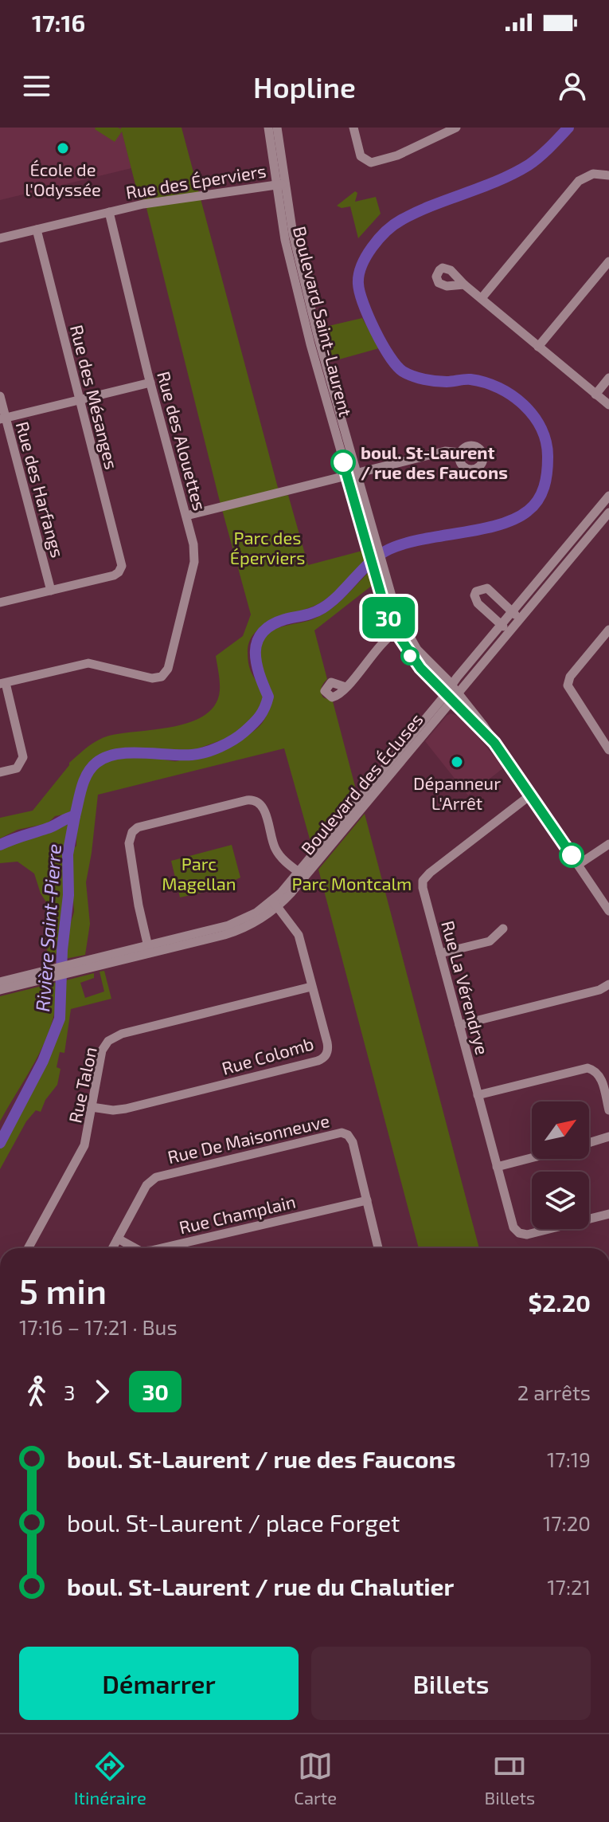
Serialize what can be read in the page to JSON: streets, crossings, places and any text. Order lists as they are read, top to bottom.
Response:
{
  "streets": {
    "street": [
      "Rue des Éperviers",
      "Boulevard Saint-Laurent",
      "Rue des Mésanges",
      "Rue des Alouettes",
      "Rue des Harfangs",
      "Boulevard des Écluses",
      "Rue La Vérendrye",
      "Rue Colomb",
      "Rue Talon",
      "Rue De Maisonneuve",
      "Rue Champlain"
    ]
  },
  "crossings": [
    ["Rue des Éperviers", "Boulevard Saint-Laurent"],
    ["Rue des Éperviers", "Rue des Mésanges"],
    ["Rue des Éperviers", "Rue des Alouettes"],
    ["Boulevard Saint-Laurent", "Boulevard des Écluses"],
    ["Boulevard Saint-Laurent", "Rue La Vérendrye"],
    ["Rue des Mésanges", "Rue des Harfangs"],
    ["Boulevard des Écluses", "Rue Colomb"],
    ["Rue Colomb", "Rue Talon"],
    ["Rue De Maisonneuve", "Rue Champlain"]
  ],
  "water": ["Rivière Saint-Pierre"],
  "parks": ["Parc des Éperviers", "Parc Magellan", "Parc Montcalm"],
  "places": ["École de l'Odyssée", "boul. St-Laurent / rue des Faucons", "Dépanneur L'Arrêt"],
  "lines": ["bus line 30"],
  "north": "top right",
  "page": {
    "status": "17:16",
    "header": "Hopline",
    "on_map": "30",
    "heading": ["5 min", "17:16 – 17:21 · Bus", "$2.20"],
    "legs": ["3", "30", "2 arrêts"],
    "list": [
      {
        "name": "boul. St-Laurent / rue des Faucons",
        "value": "17:19"
      },
      {
        "name": "boul. St-Laurent / place Forget",
        "value": "17:20"
      },
      {
        "name": "boul. St-Laurent / rue du Chalutier",
        "value": "17:21"
      }
    ],
    "buttons": ["Démarrer", "Billets"],
    "tabs": ["Itinéraire", "Carte", "Billets"]
  }
}
